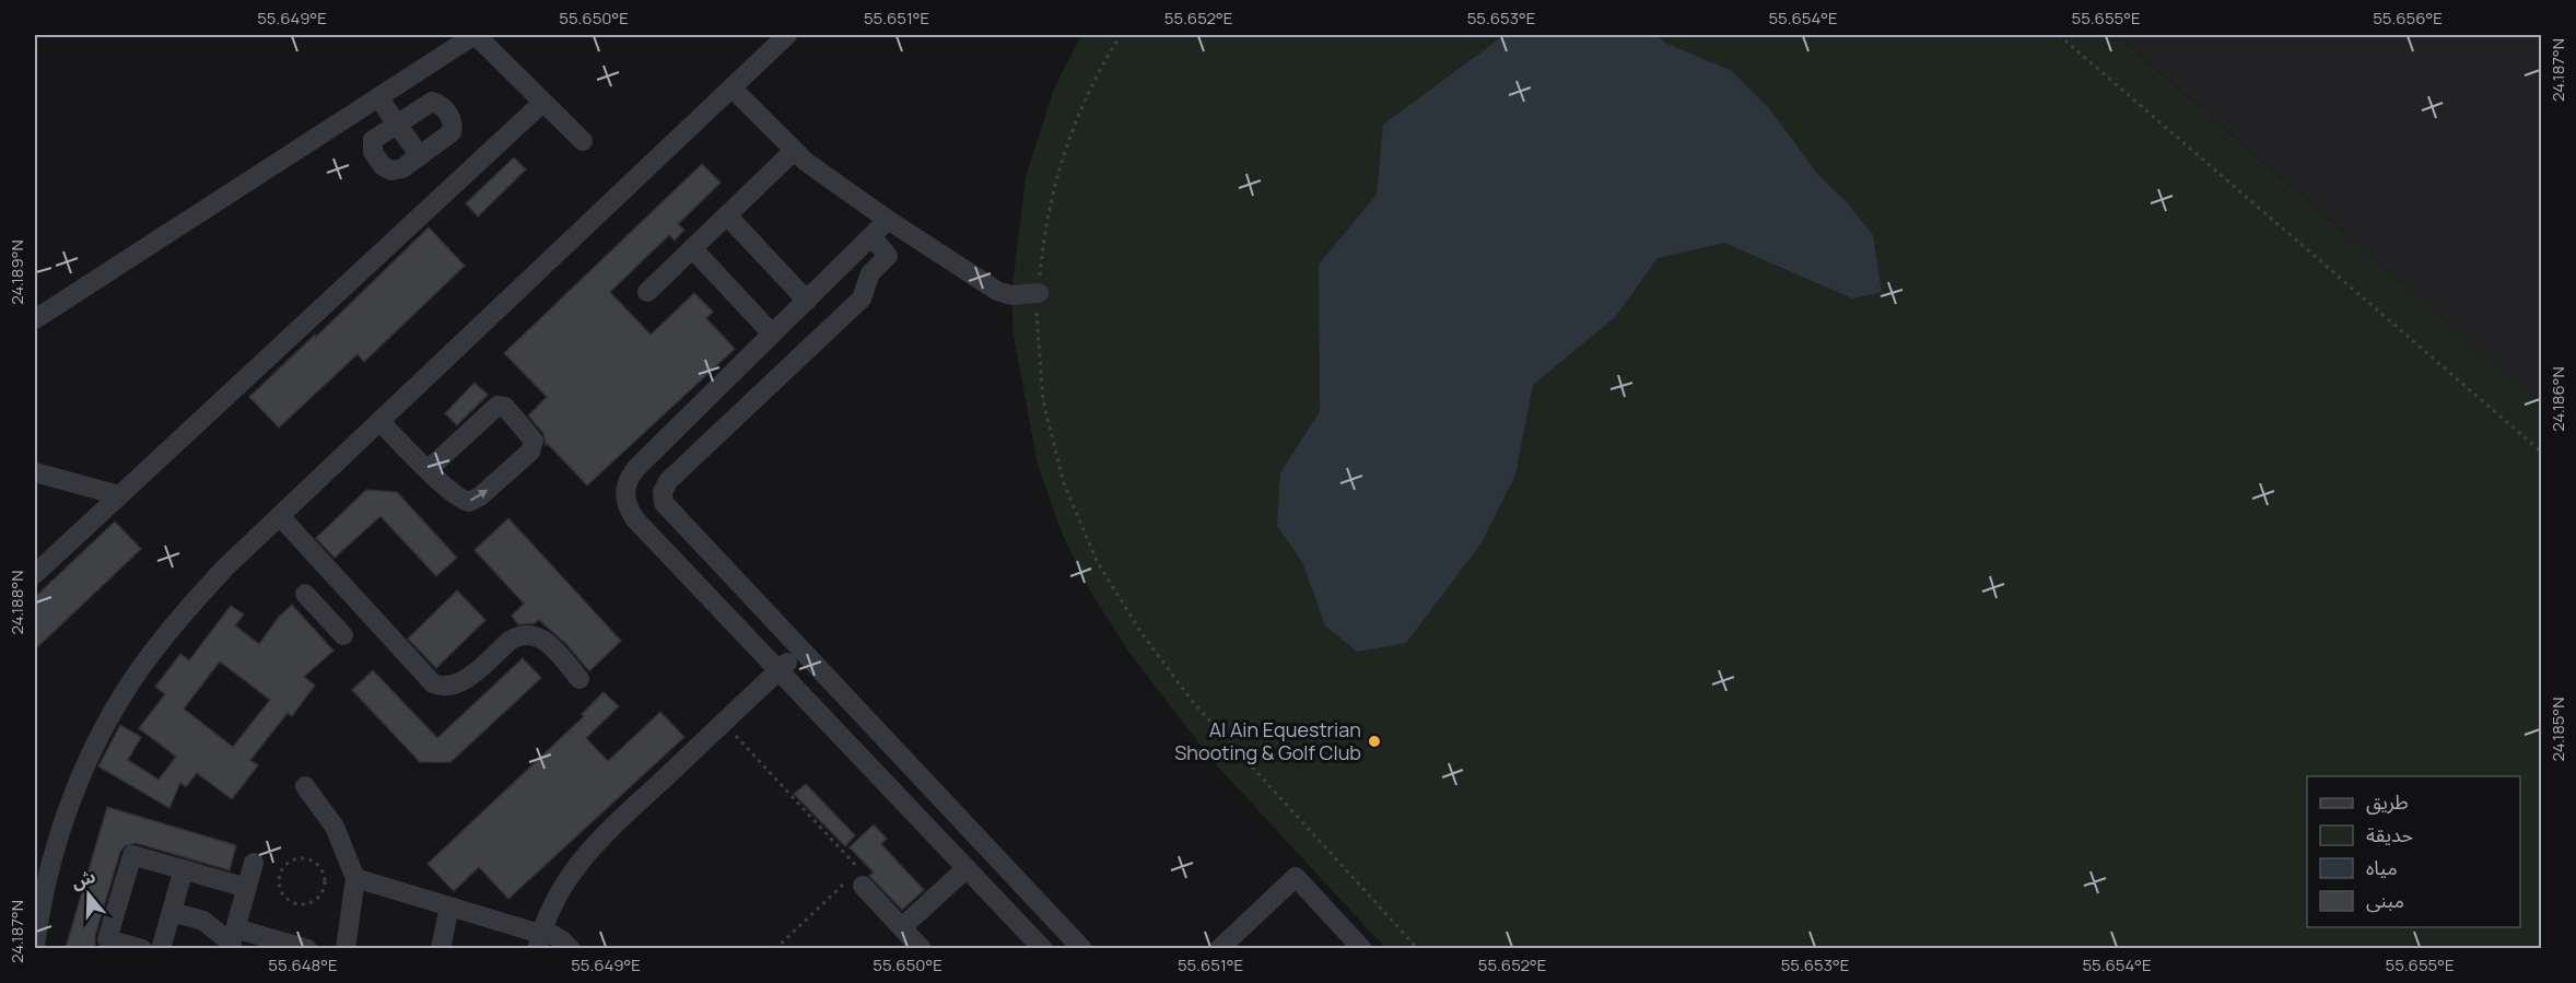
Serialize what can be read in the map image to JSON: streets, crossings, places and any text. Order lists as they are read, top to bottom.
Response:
{
  "places": ["Al Ain Equestrian Shooting & Golf Club"],
  "legend": [
    "طريق",
    "حديقة",
    "مياه",
    "مبنى"
  ],
  "north": "top",
  "coordinates": [
    "55.649°E",
    "55.650°E",
    "55.651°E",
    "55.652°E",
    "55.653°E",
    "55.654°E",
    "55.655°E",
    "55.656°E",
    "24.187°N",
    "24.189°N",
    "24.186°N",
    "24.188°N",
    "24.185°N",
    "55.648°E"
  ]
}
